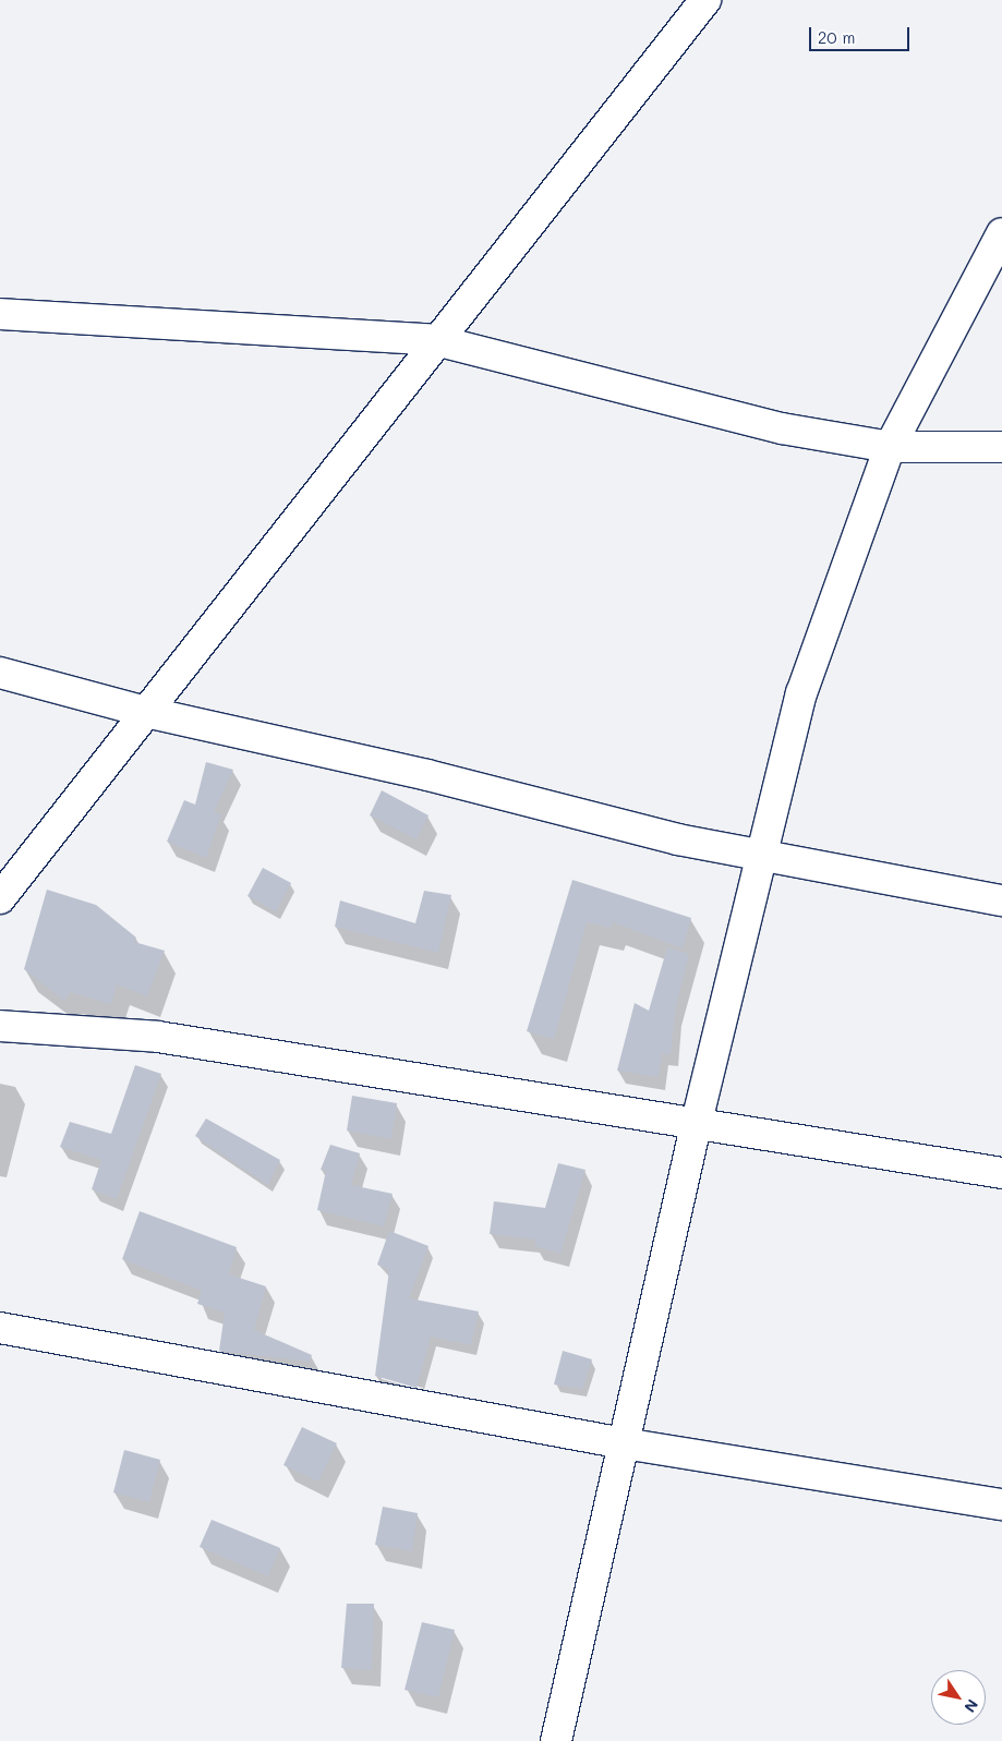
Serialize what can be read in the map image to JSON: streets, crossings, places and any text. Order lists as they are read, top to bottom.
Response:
{
  "scale_bar": "20 m",
  "north": "bottom right"
}
